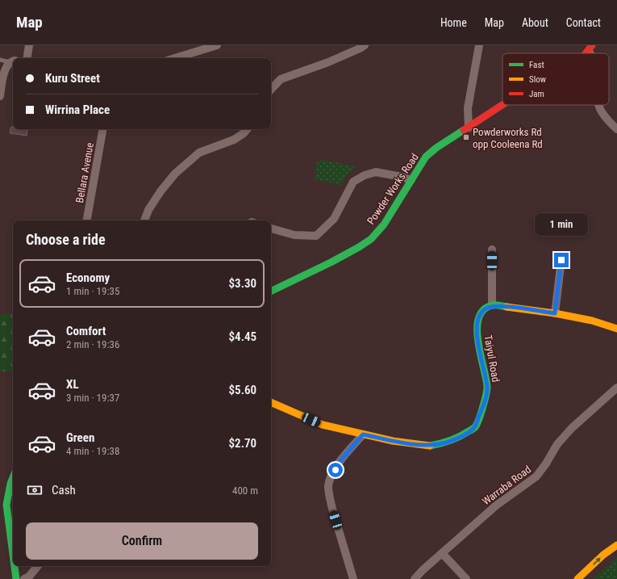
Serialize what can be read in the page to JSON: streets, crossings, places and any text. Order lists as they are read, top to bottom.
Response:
{
  "streets": {
    "street": [
      "Bellara Avenue",
      "Powder Works Road",
      "Taiyul Road",
      "Warraba Road"
    ]
  },
  "places": {
    "transit": ["Powderworks Rd opp Cooleena Rd"]
  },
  "legend": ["Fast", "Slow", "Jam"],
  "page": {
    "header": "Map",
    "nav": [
      "Home",
      "Map",
      "About",
      "Contact"
    ],
    "banner": ["Kuru Street", "Wirrina Place"],
    "bubble": "1 min",
    "heading": "Choose a ride",
    "list": [
      {
        "name": "Economy",
        "note": "1 min · 19:35",
        "value": "$3.30"
      },
      {
        "name": "Comfort",
        "note": "2 min · 19:36",
        "value": "$4.45"
      },
      {
        "name": "XL",
        "note": "3 min · 19:37",
        "value": "$5.60"
      },
      {
        "name": "Green",
        "note": "4 min · 19:38",
        "value": "$2.70"
      }
    ],
    "pay": ["Cash", "400 m"],
    "buttons": "Confirm"
  }
}
